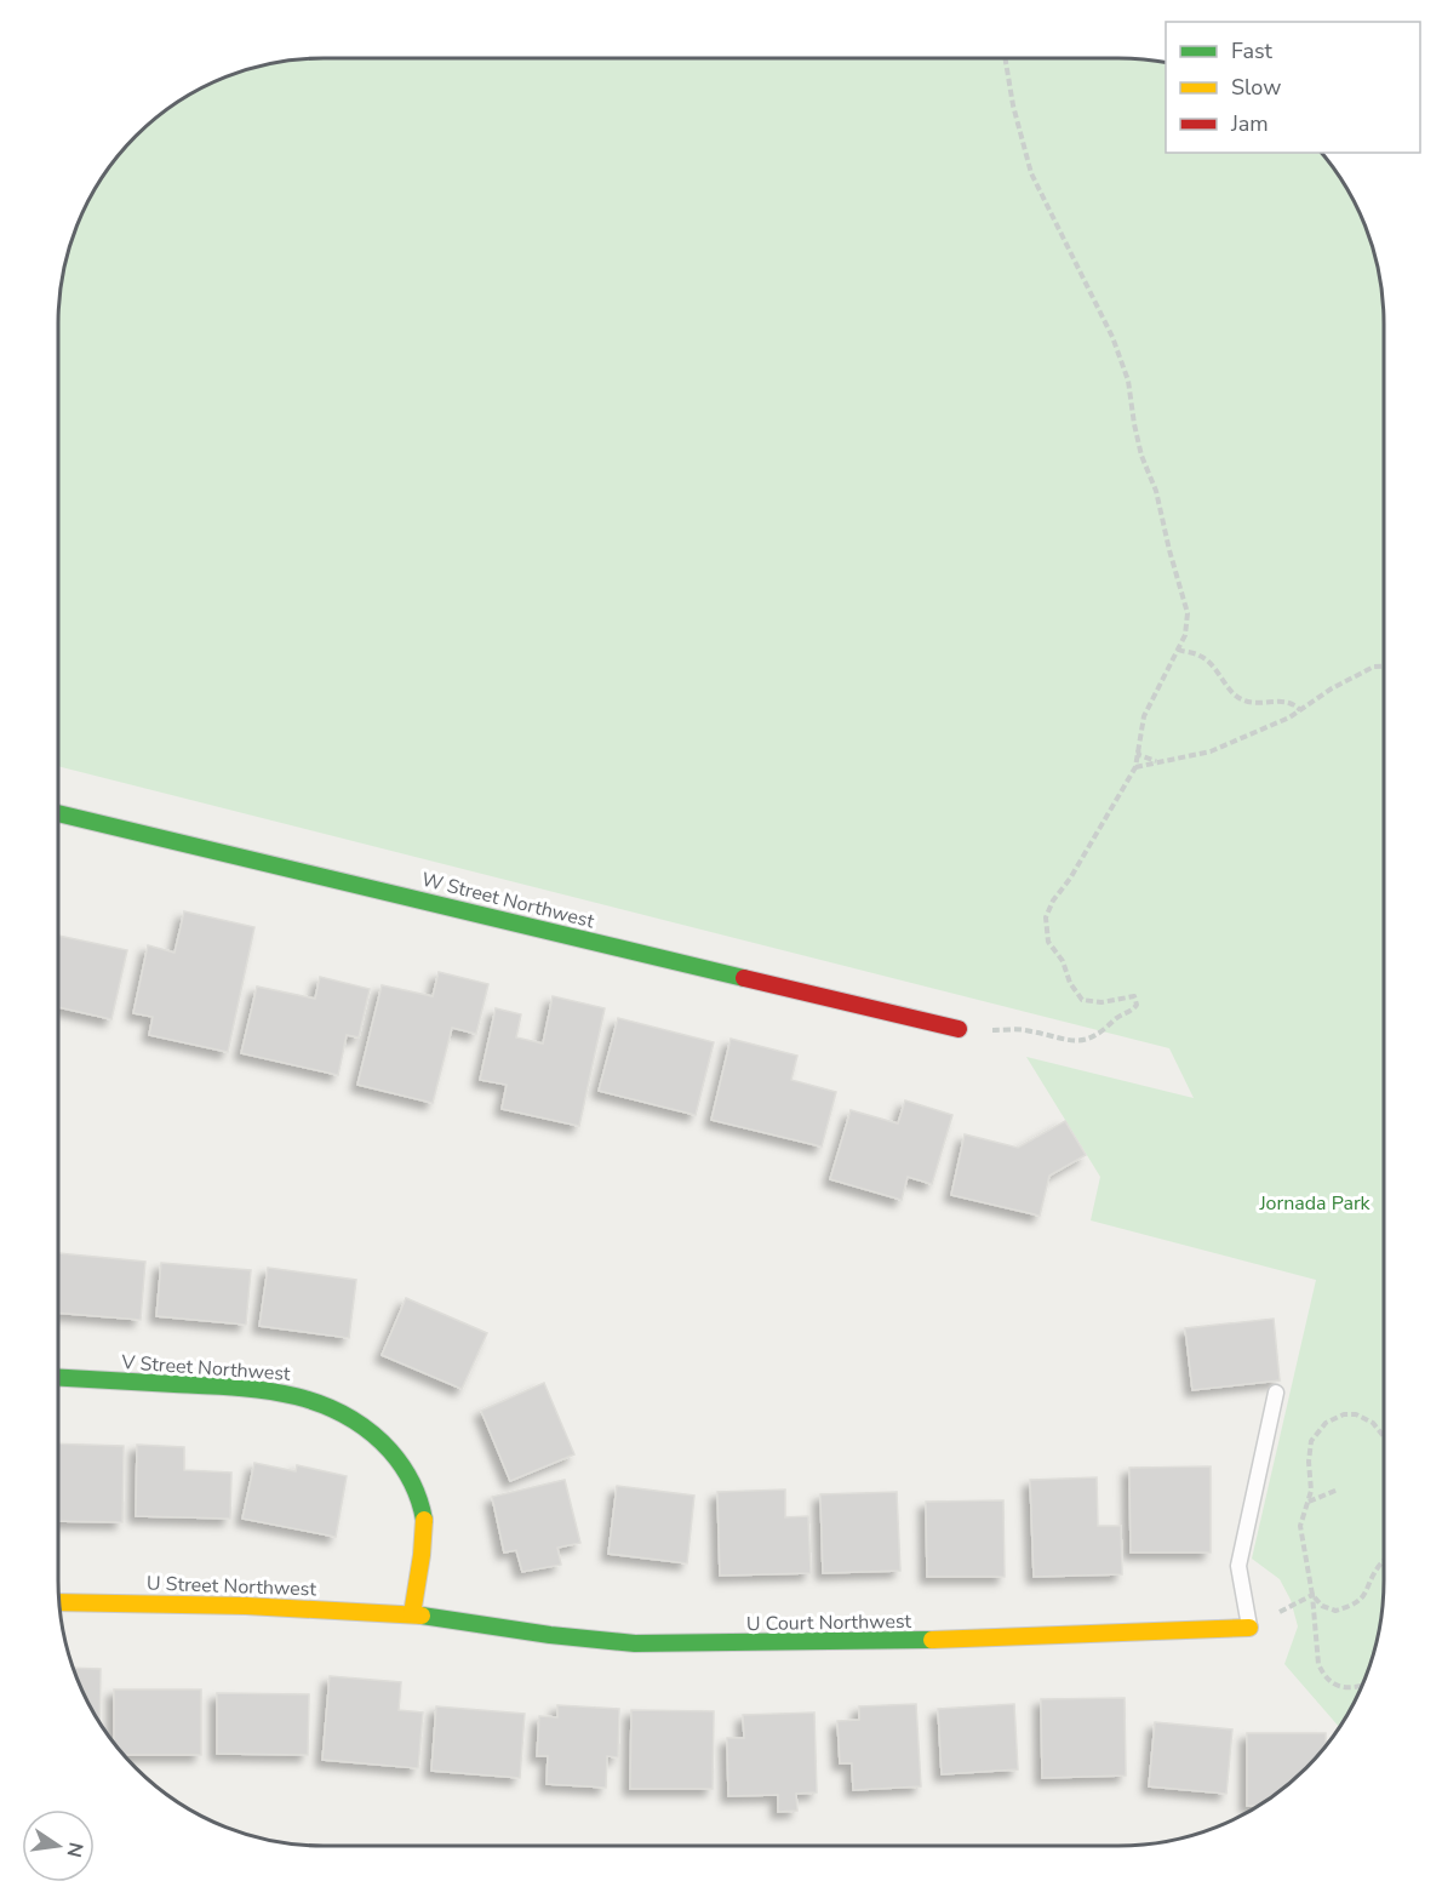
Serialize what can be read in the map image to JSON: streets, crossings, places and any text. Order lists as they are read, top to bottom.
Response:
{
  "streets": {
    "street": [
      "W Street Northwest",
      "V Street Northwest",
      "U Street Northwest",
      "U Court Northwest"
    ]
  },
  "crossings": [
    ["V Street Northwest", "U Street Northwest"],
    ["V Street Northwest", "U Court Northwest"],
    ["U Street Northwest", "U Court Northwest"]
  ],
  "parks": ["Jornada Park"],
  "legend": ["Fast", "Slow", "Jam"],
  "north": "right"
}
